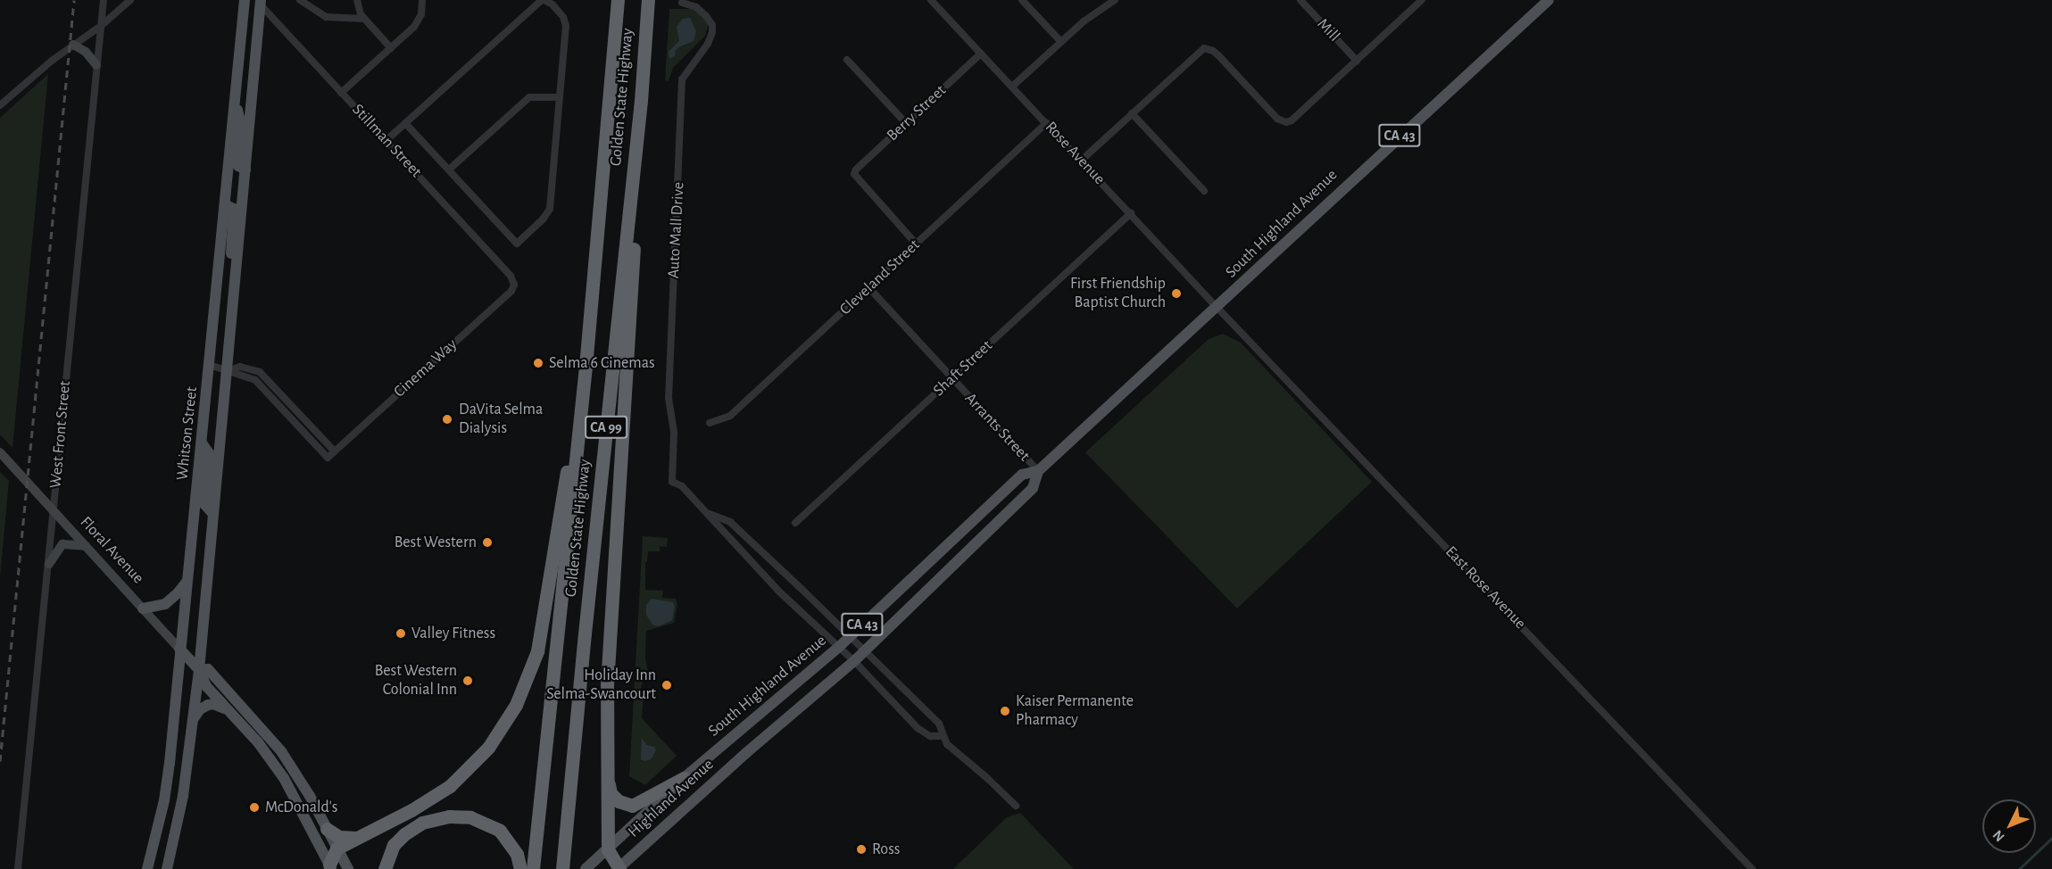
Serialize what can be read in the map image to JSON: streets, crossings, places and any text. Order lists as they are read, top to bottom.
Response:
{
  "streets": {
    "highway": ["Golden State Highway", "CA 99"],
    "main road": [
      "CA 43",
      "South Highland Avenue",
      "Whitson Street",
      "Floral Avenue",
      "Highland Avenue"
    ],
    "street": [
      "Mill",
      "Berry Street",
      "Stillman Street",
      "Rose Avenue",
      "Auto Mall Drive",
      "Cleveland Street",
      "Cinema Way",
      "Shaft Street",
      "Arrants Street",
      "West Front Street",
      "East Rose Avenue"
    ]
  },
  "crossings": [
    ["Berry Street", "Rose Avenue"],
    ["Berry Street", "Cleveland Street"],
    ["Stillman Street", "Cinema Way"],
    ["Stillman Street", "Whitson Street"],
    ["Rose Avenue", "South Highland Avenue"],
    ["Rose Avenue", "Cleveland Street"],
    ["Rose Avenue", "Shaft Street"],
    ["Rose Avenue", "East Rose Avenue"],
    ["South Highland Avenue", "Arrants Street"],
    ["South Highland Avenue", "East Rose Avenue"],
    ["South Highland Avenue", "Highland Avenue"],
    ["Cleveland Street", "Arrants Street"],
    ["Cinema Way", "Whitson Street"],
    ["Shaft Street", "Arrants Street"],
    ["Whitson Street", "Floral Avenue"],
    ["West Front Street", "Floral Avenue"]
  ],
  "places": [
    "First Friendship Baptist Church",
    "Selma 6 Cinemas",
    "DaVita Selma Dialysis",
    "Best Western",
    "Valley Fitness",
    "Best Western Colonial Inn",
    "Holiday Inn Selma-Swancourt",
    "Kaiser Permanente Pharmacy",
    "McDonald's",
    "Ross"
  ],
  "north": "bottom left"
}
